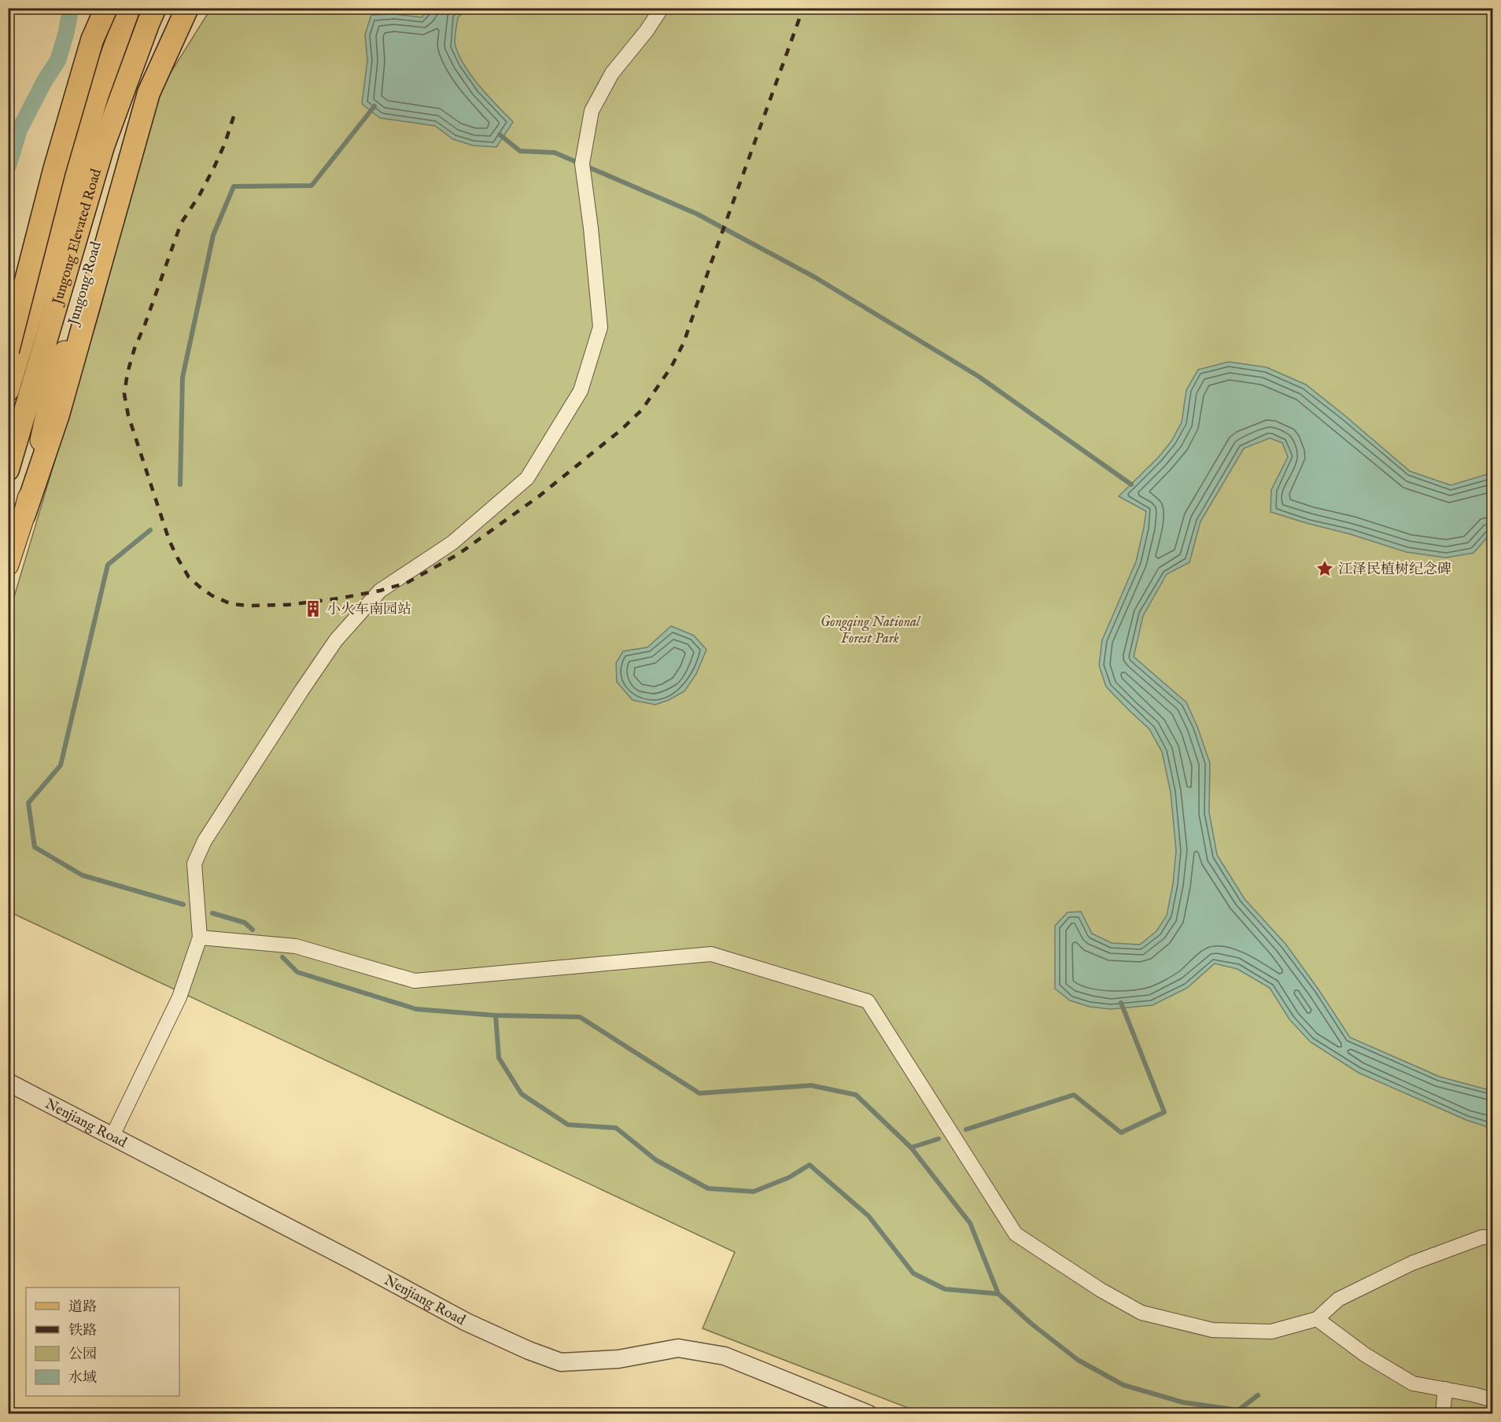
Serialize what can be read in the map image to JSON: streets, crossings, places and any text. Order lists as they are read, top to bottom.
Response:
{
  "streets": {
    "highway": ["Jungong Elevated Road"],
    "main road": ["Jungong Road"],
    "street": ["Nenjiang Road"]
  },
  "parks": ["Gongqing National Forest Park"],
  "places": {
    "place": ["江泽民植树纪念碑"],
    "building": ["小火车南园站"]
  },
  "legend": [
    "道路",
    "铁路",
    "公园",
    "水域"
  ]
}
